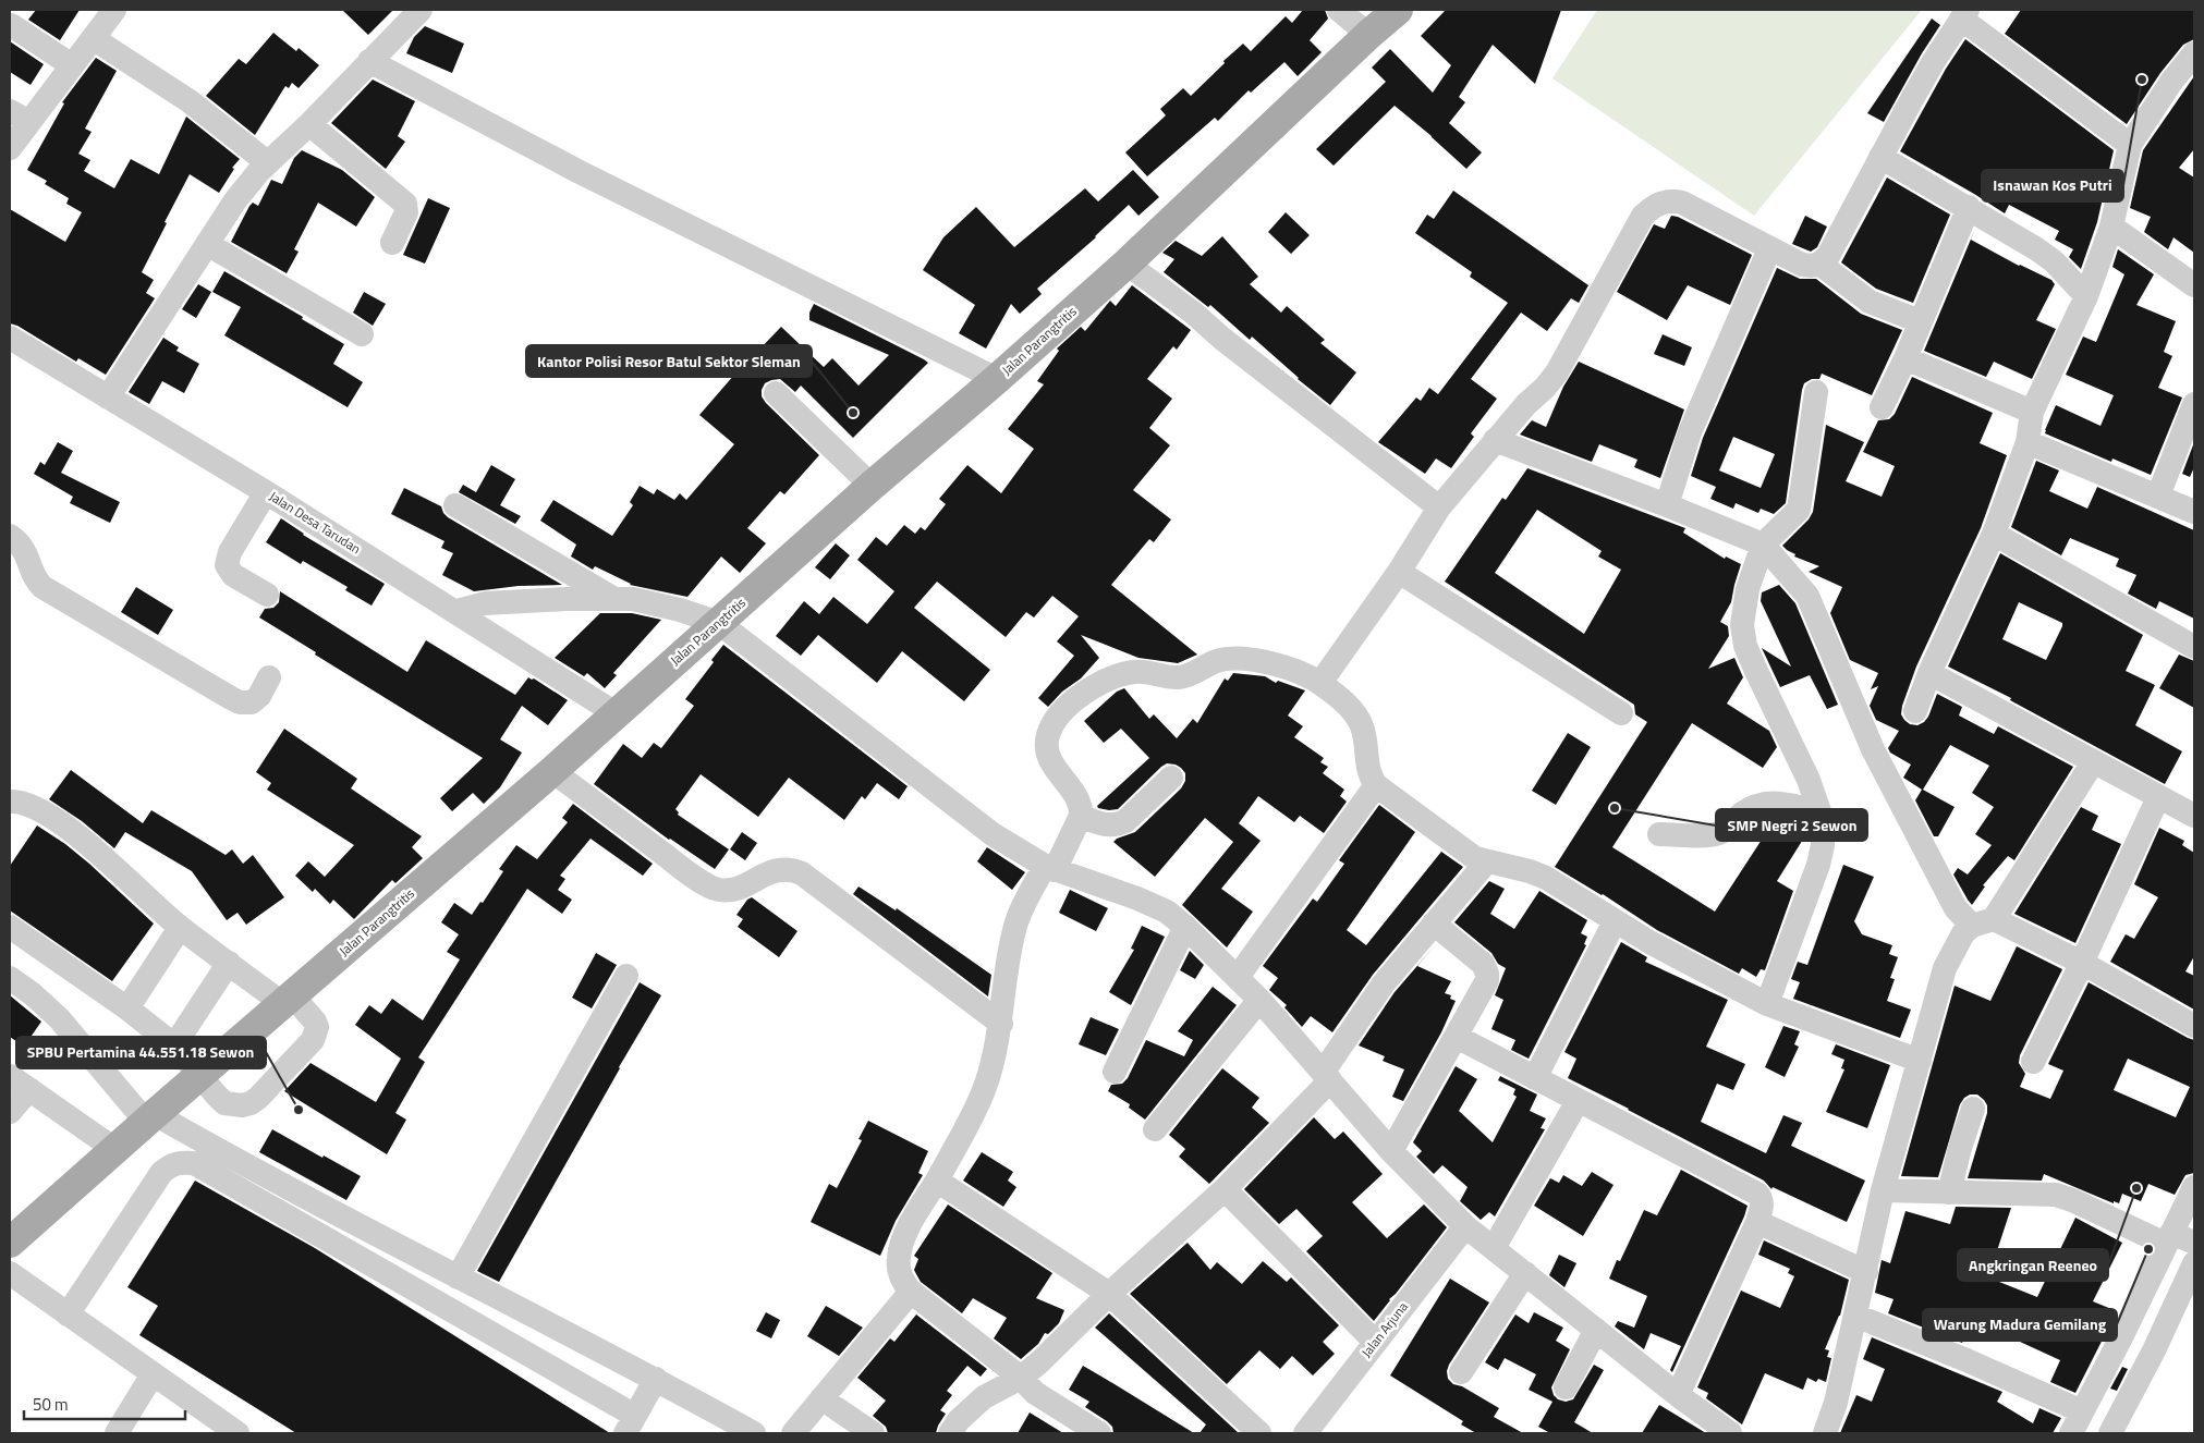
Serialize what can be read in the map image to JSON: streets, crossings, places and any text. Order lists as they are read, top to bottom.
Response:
{
  "streets": {
    "main road": ["Jalan Parangtritis"],
    "street": ["Jalan Desa Tarudan", "Jalan Arjuna"]
  },
  "crossings": [
    ["Jalan Parangtritis", "Jalan Desa Tarudan"]
  ],
  "places": [
    "Isnawan Kos Putri",
    "Kantor Polisi Resor Batul Sektor Sleman",
    "SMP Negri 2 Sewon",
    "SPBU Pertamina 44.551.18 Sewon",
    "Angkringan Reeneo",
    "Warung Madura Gemilang"
  ],
  "scale_bar": "50 m"
}
